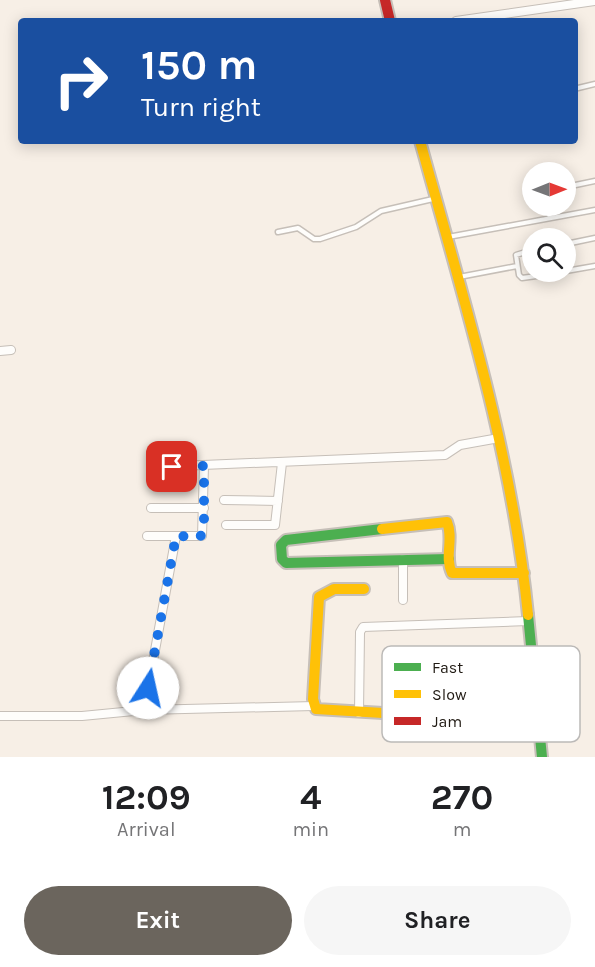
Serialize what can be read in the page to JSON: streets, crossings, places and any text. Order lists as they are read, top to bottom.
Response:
{
  "legend": ["Fast", "Slow", "Jam"],
  "north": "right",
  "page": {
    "turn": ["150 m", "Turn right"],
    "eta": [
      "12:09",
      "Arrival",
      "4",
      "min",
      "270",
      "m"
    ],
    "buttons": ["Exit", "Share"]
  }
}
